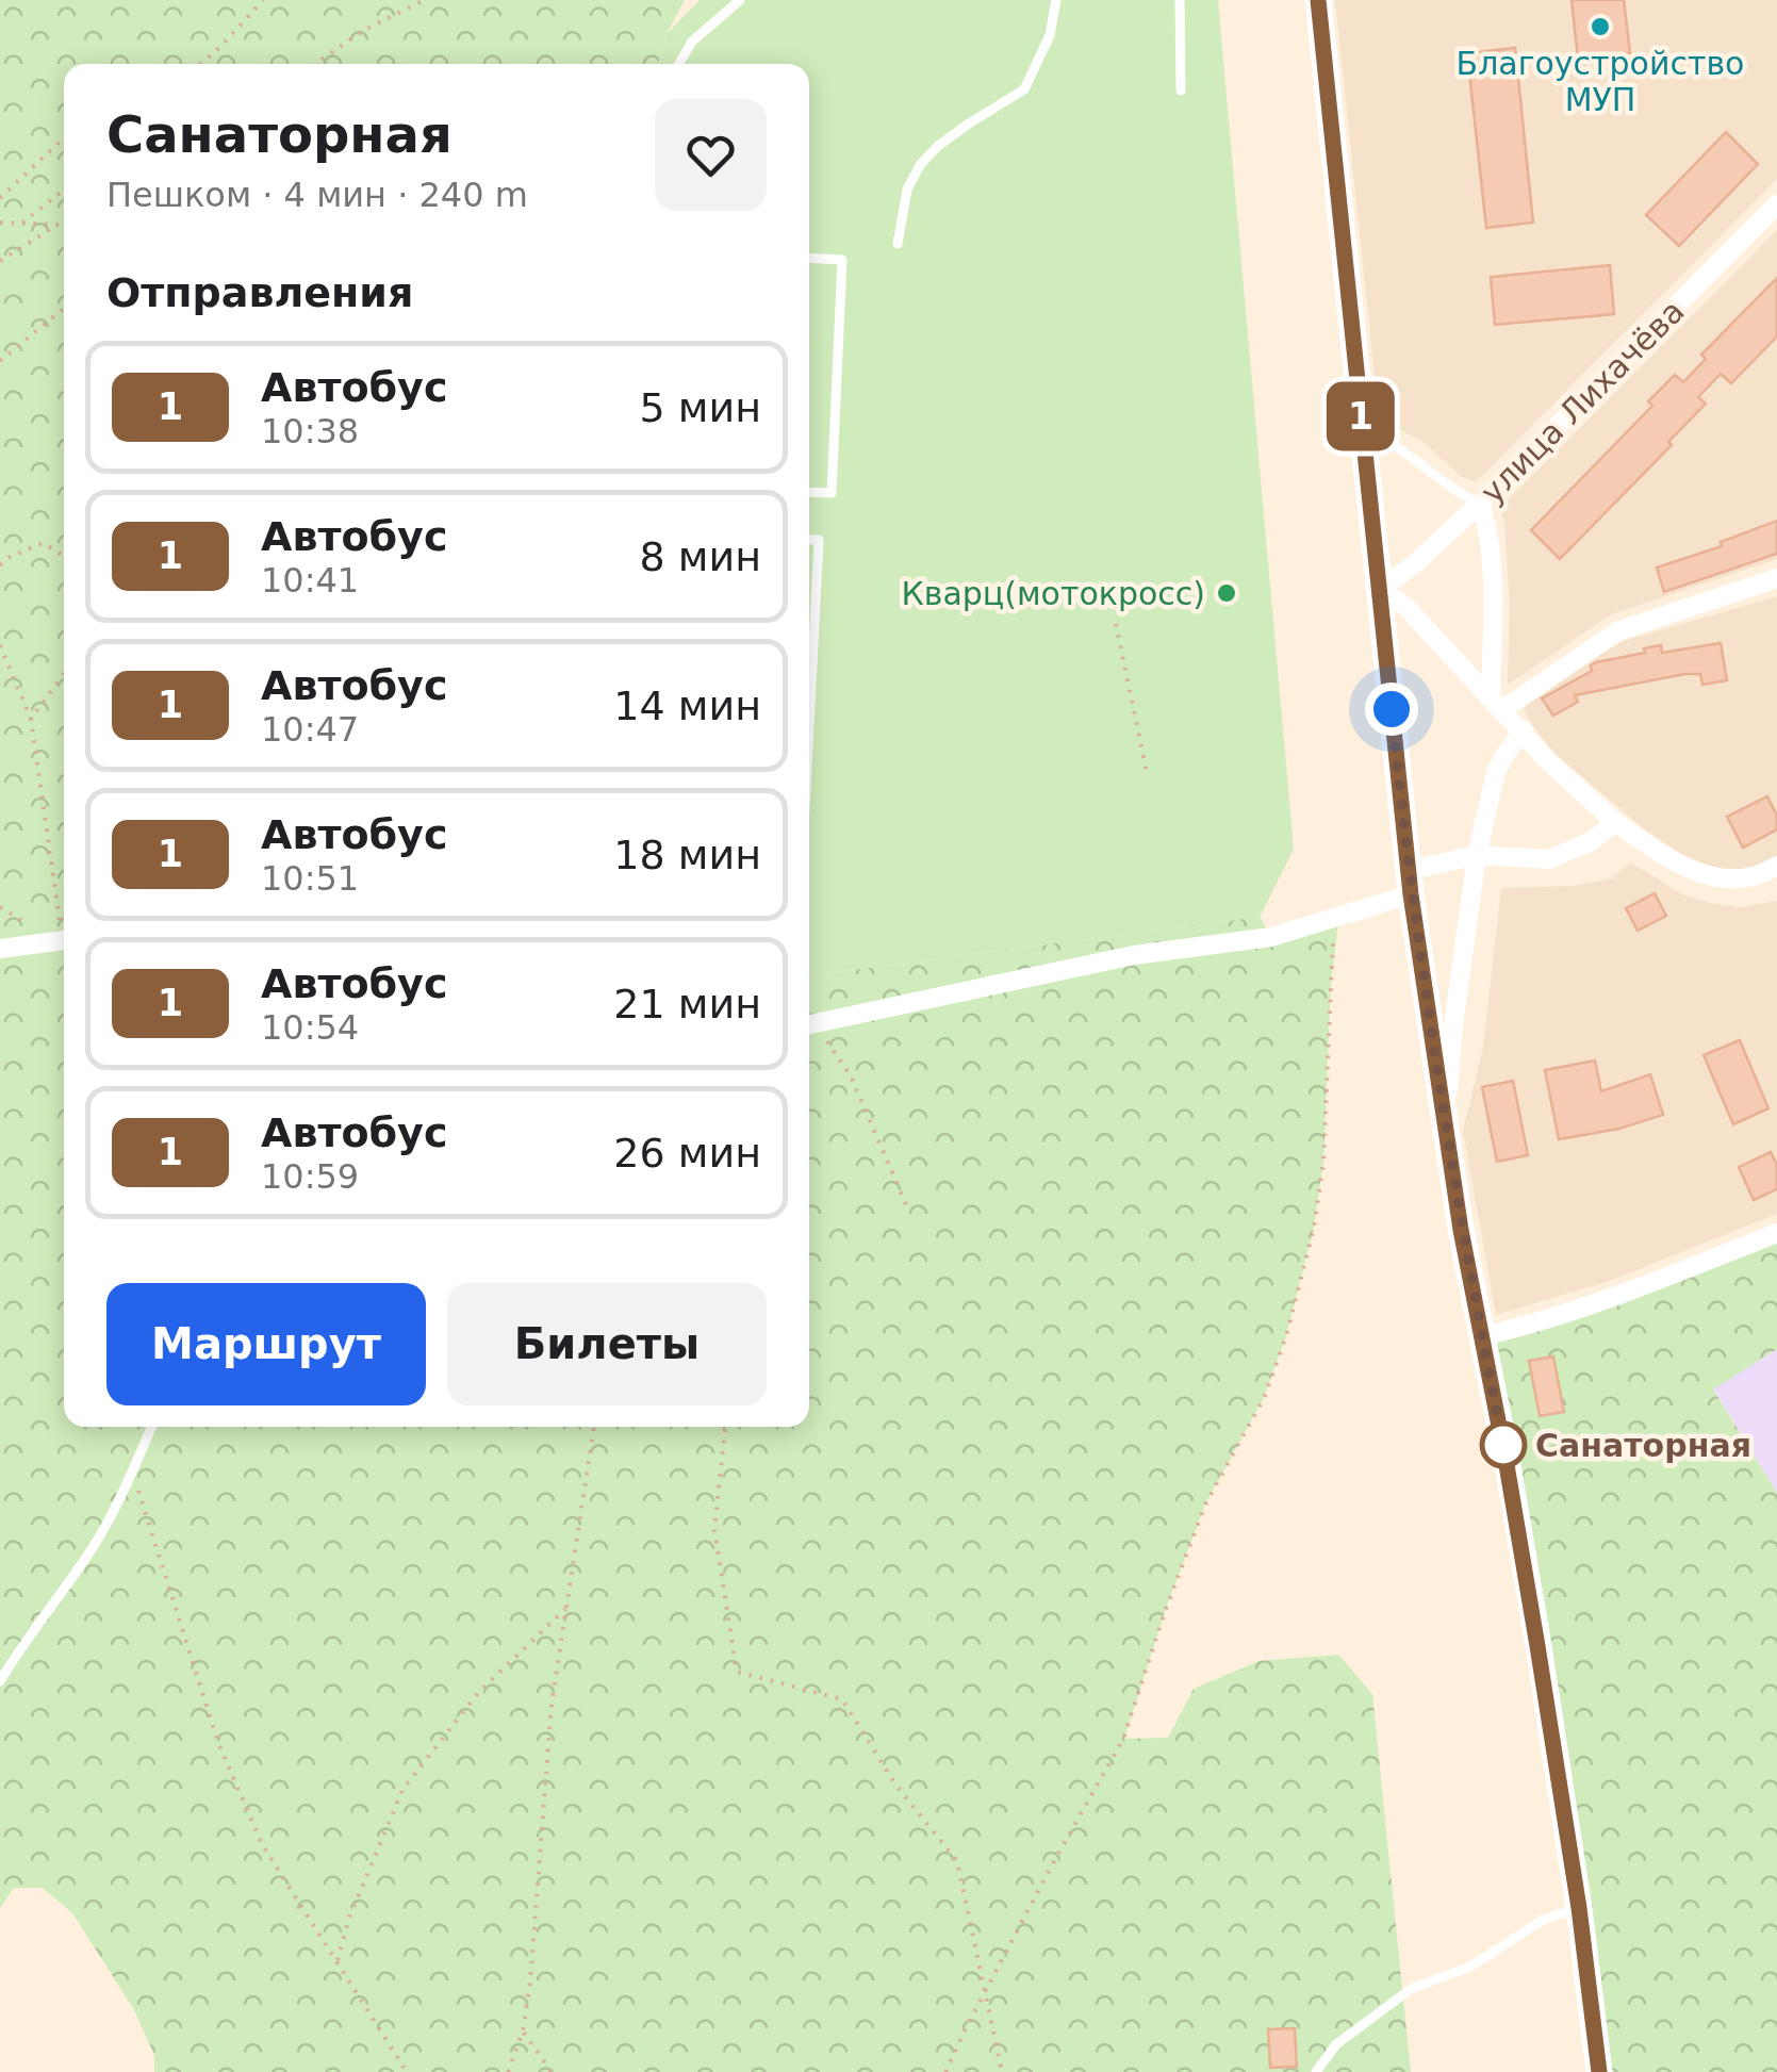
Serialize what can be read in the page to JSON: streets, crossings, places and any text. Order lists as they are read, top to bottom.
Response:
{
  "streets": {
    "street": ["улица Лихачёва"]
  },
  "places": ["Благоустройство МУП", "Кварц(мотокросс)", "Санаторная"],
  "lines": ["bus line 1"],
  "page": {
    "on_map": "1",
    "heading": [
      ["Санаторная", "Пешком · 4 мин · 240 m"],
      "Отправления"
    ],
    "list": [
      {
        "mark": "1",
        "name": "Автобус",
        "note": "10:38",
        "value": "5 мин"
      },
      {
        "mark": "1",
        "name": "Автобус",
        "note": "10:41",
        "value": "8 мин"
      },
      {
        "mark": "1",
        "name": "Автобус",
        "note": "10:47",
        "value": "14 мин"
      },
      {
        "mark": "1",
        "name": "Автобус",
        "note": "10:51",
        "value": "18 мин"
      },
      {
        "mark": "1",
        "name": "Автобус",
        "note": "10:54",
        "value": "21 мин"
      },
      {
        "mark": "1",
        "name": "Автобус",
        "note": "10:59",
        "value": "26 мин"
      }
    ],
    "buttons": ["Маршрут", "Билеты"]
  }
}
